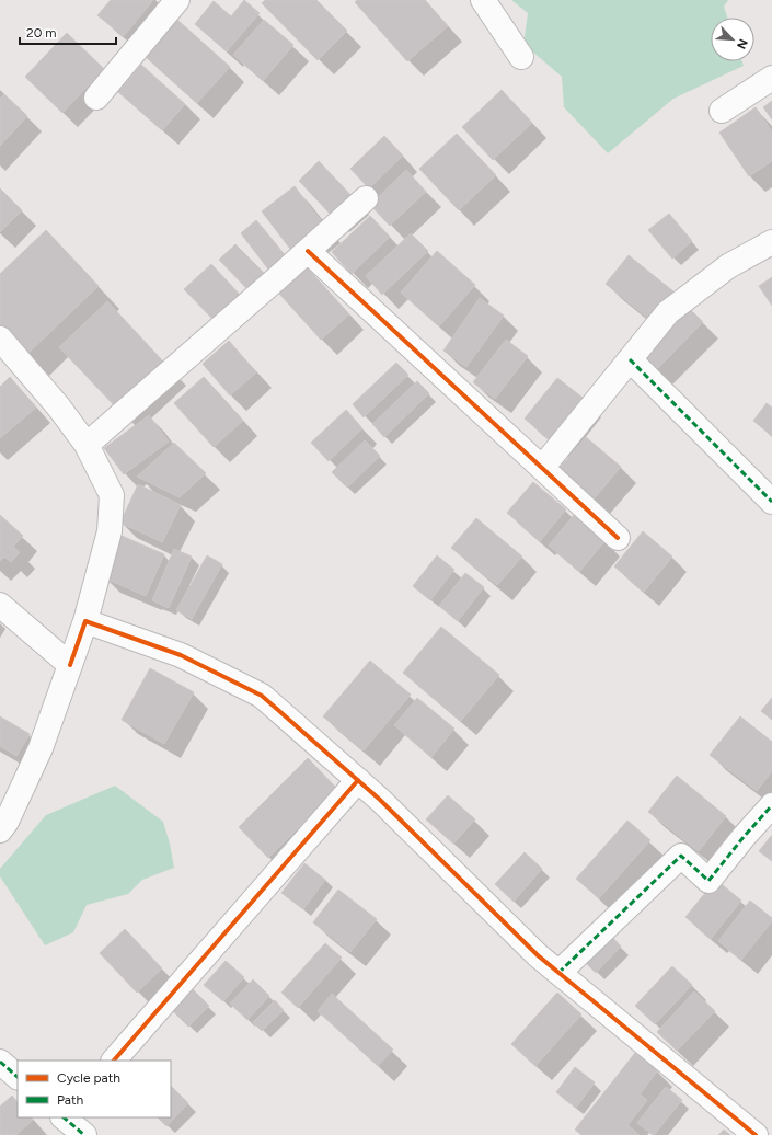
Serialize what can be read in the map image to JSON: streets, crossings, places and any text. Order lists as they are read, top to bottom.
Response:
{
  "legend": ["Cycle path", "Path"],
  "scale_bar": "20 m",
  "north": "bottom right"
}
